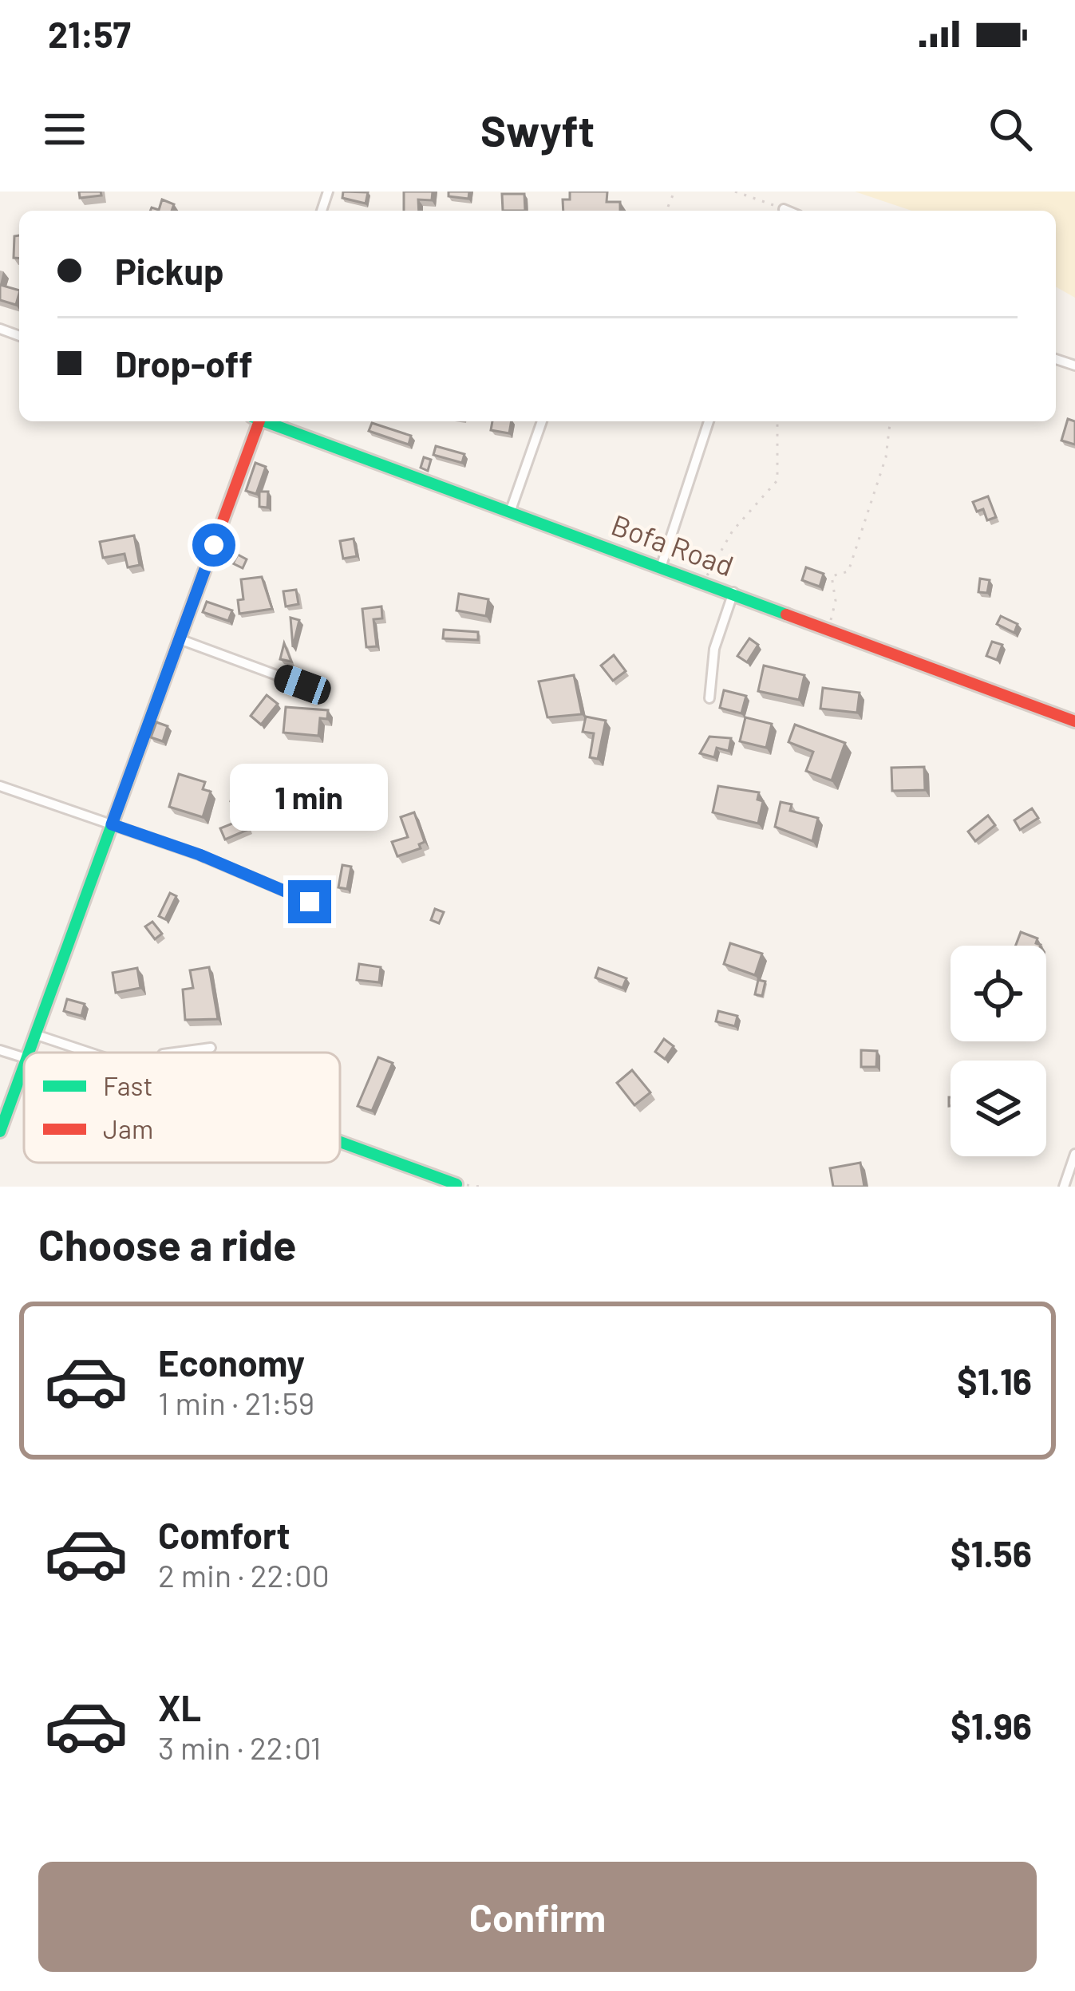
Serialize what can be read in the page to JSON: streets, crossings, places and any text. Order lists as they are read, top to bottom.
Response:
{
  "streets": {
    "street": ["Bofa Road"]
  },
  "legend": ["Fast", "Jam"],
  "page": {
    "status": "21:57",
    "header": "Swyft",
    "banner": ["Pickup", "Drop-off"],
    "bubble": "1 min",
    "heading": "Choose a ride",
    "list": [
      {
        "name": "Economy",
        "note": "1 min · 21:59",
        "value": "$1.16"
      },
      {
        "name": "Comfort",
        "note": "2 min · 22:00",
        "value": "$1.56"
      },
      {
        "name": "XL",
        "note": "3 min · 22:01",
        "value": "$1.96"
      }
    ],
    "buttons": "Confirm"
  }
}
